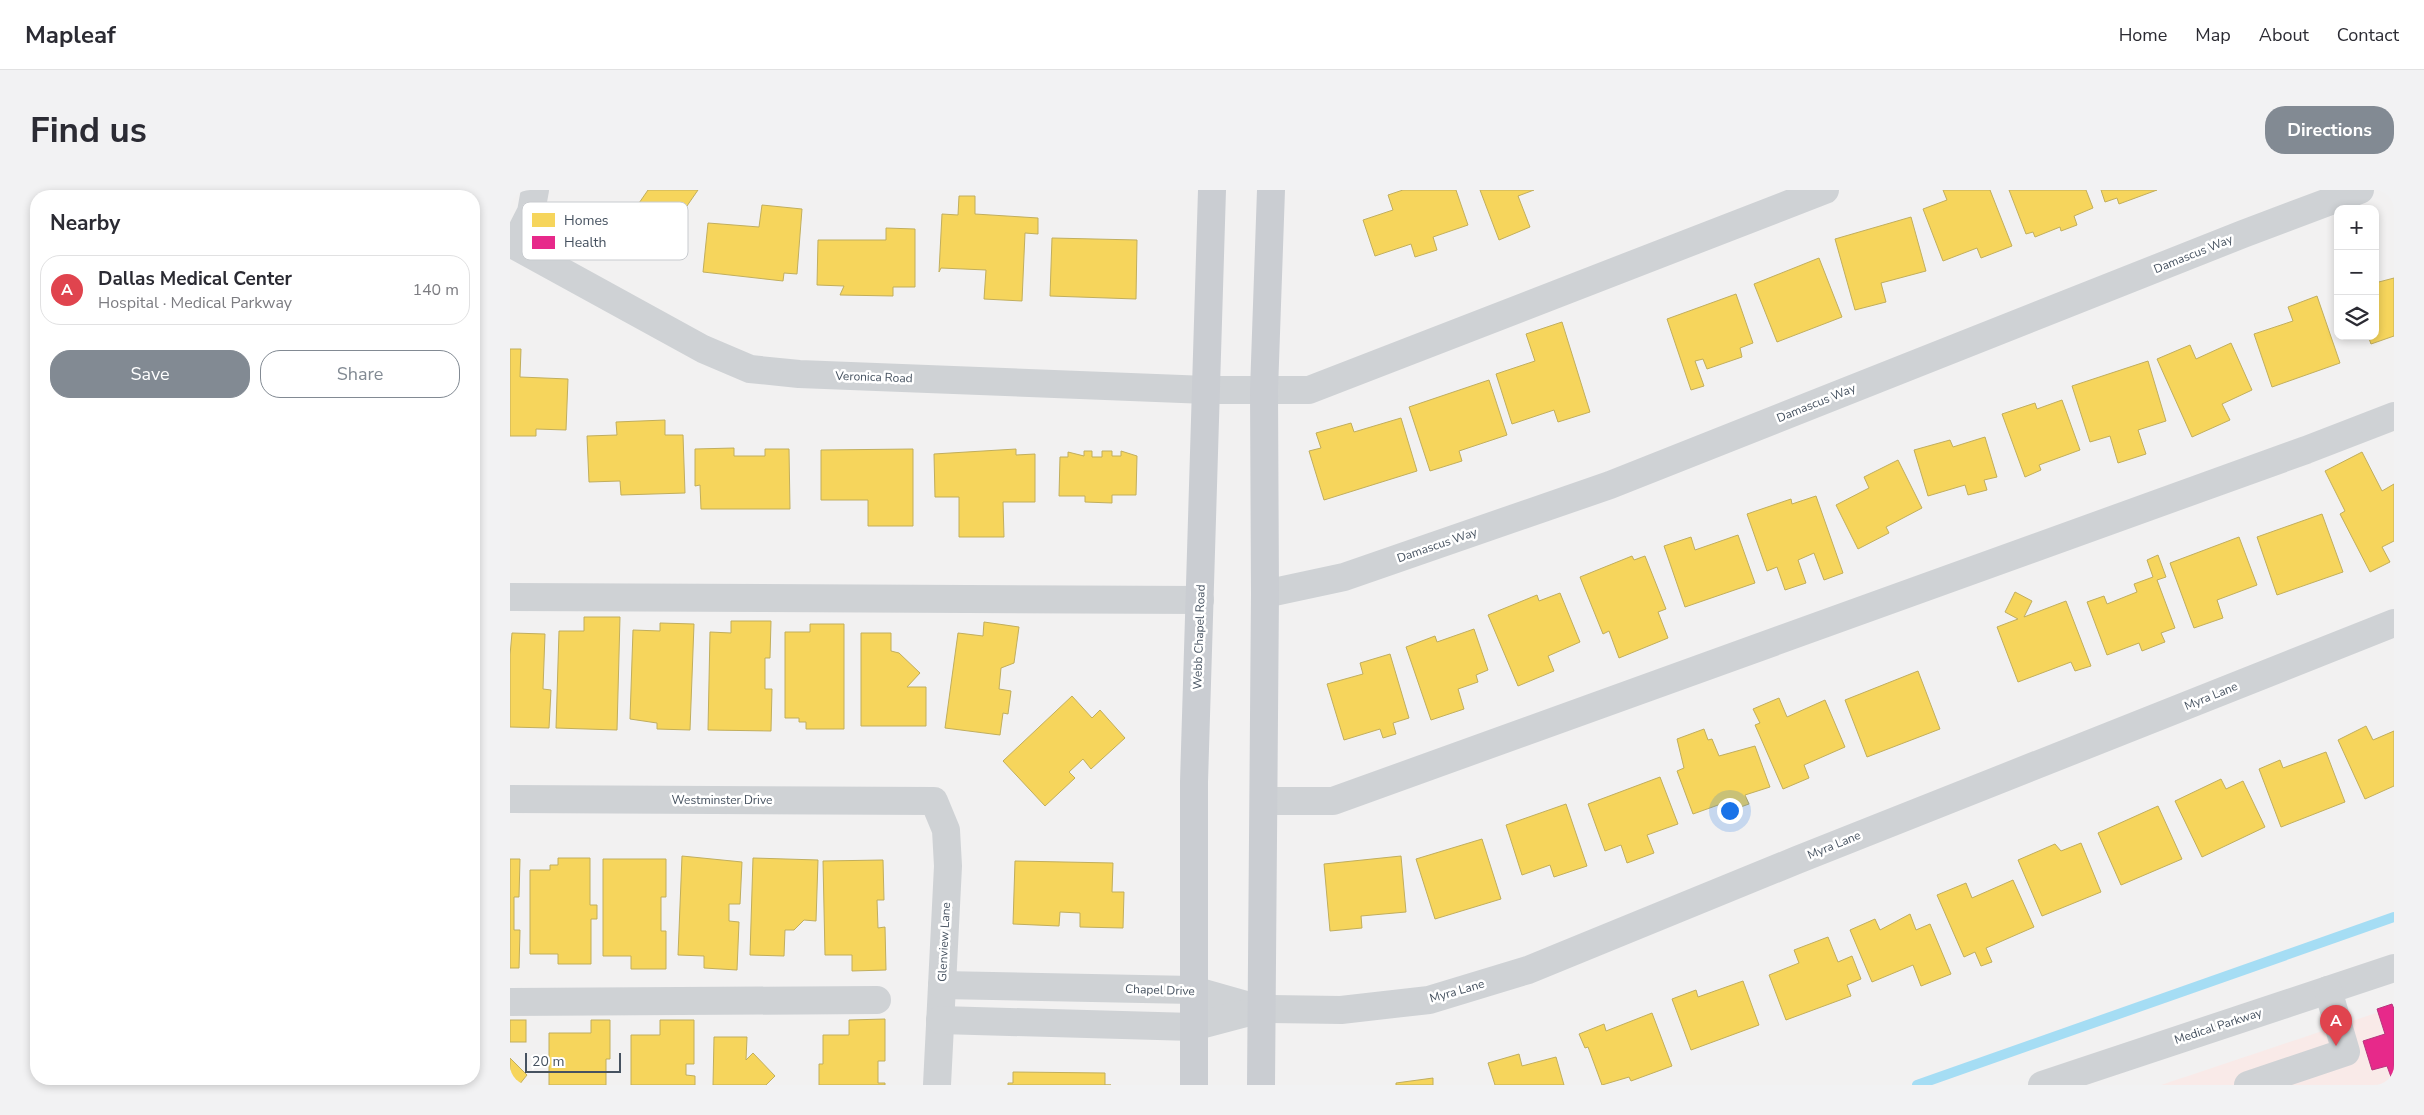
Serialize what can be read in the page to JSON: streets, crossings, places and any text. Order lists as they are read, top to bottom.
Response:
{
  "streets": {
    "main road": ["Webb Chapel Road"],
    "street": [
      "Damascus Way",
      "Veronica Road",
      "Myra Lane",
      "Westminster Drive",
      "Glenview Lane",
      "Chapel Drive",
      "Medical Parkway"
    ]
  },
  "crossings": [
    ["Veronica Road", "Webb Chapel Road"],
    ["Webb Chapel Road", "Chapel Drive"],
    ["Myra Lane", "Chapel Drive"],
    ["Westminster Drive", "Glenview Lane"],
    ["Glenview Lane", "Chapel Drive"]
  ],
  "legend": ["Homes", "Health"],
  "scale_bar": "20 m",
  "page": {
    "header": "Mapleaf",
    "nav": [
      "Home",
      "Map",
      "About",
      "Contact"
    ],
    "buttons": [
      "Directions",
      ["Save", "Share"]
    ],
    "title": "Find us",
    "heading": "Nearby",
    "map_buttons": ["+", "−"],
    "list": [
      {
        "mark": "A",
        "name": "Dallas Medical Center",
        "note": "Hospital · Medical Parkway",
        "value": "140 m"
      }
    ],
    "pins": "A",
    "scale": "20 m"
  }
}
